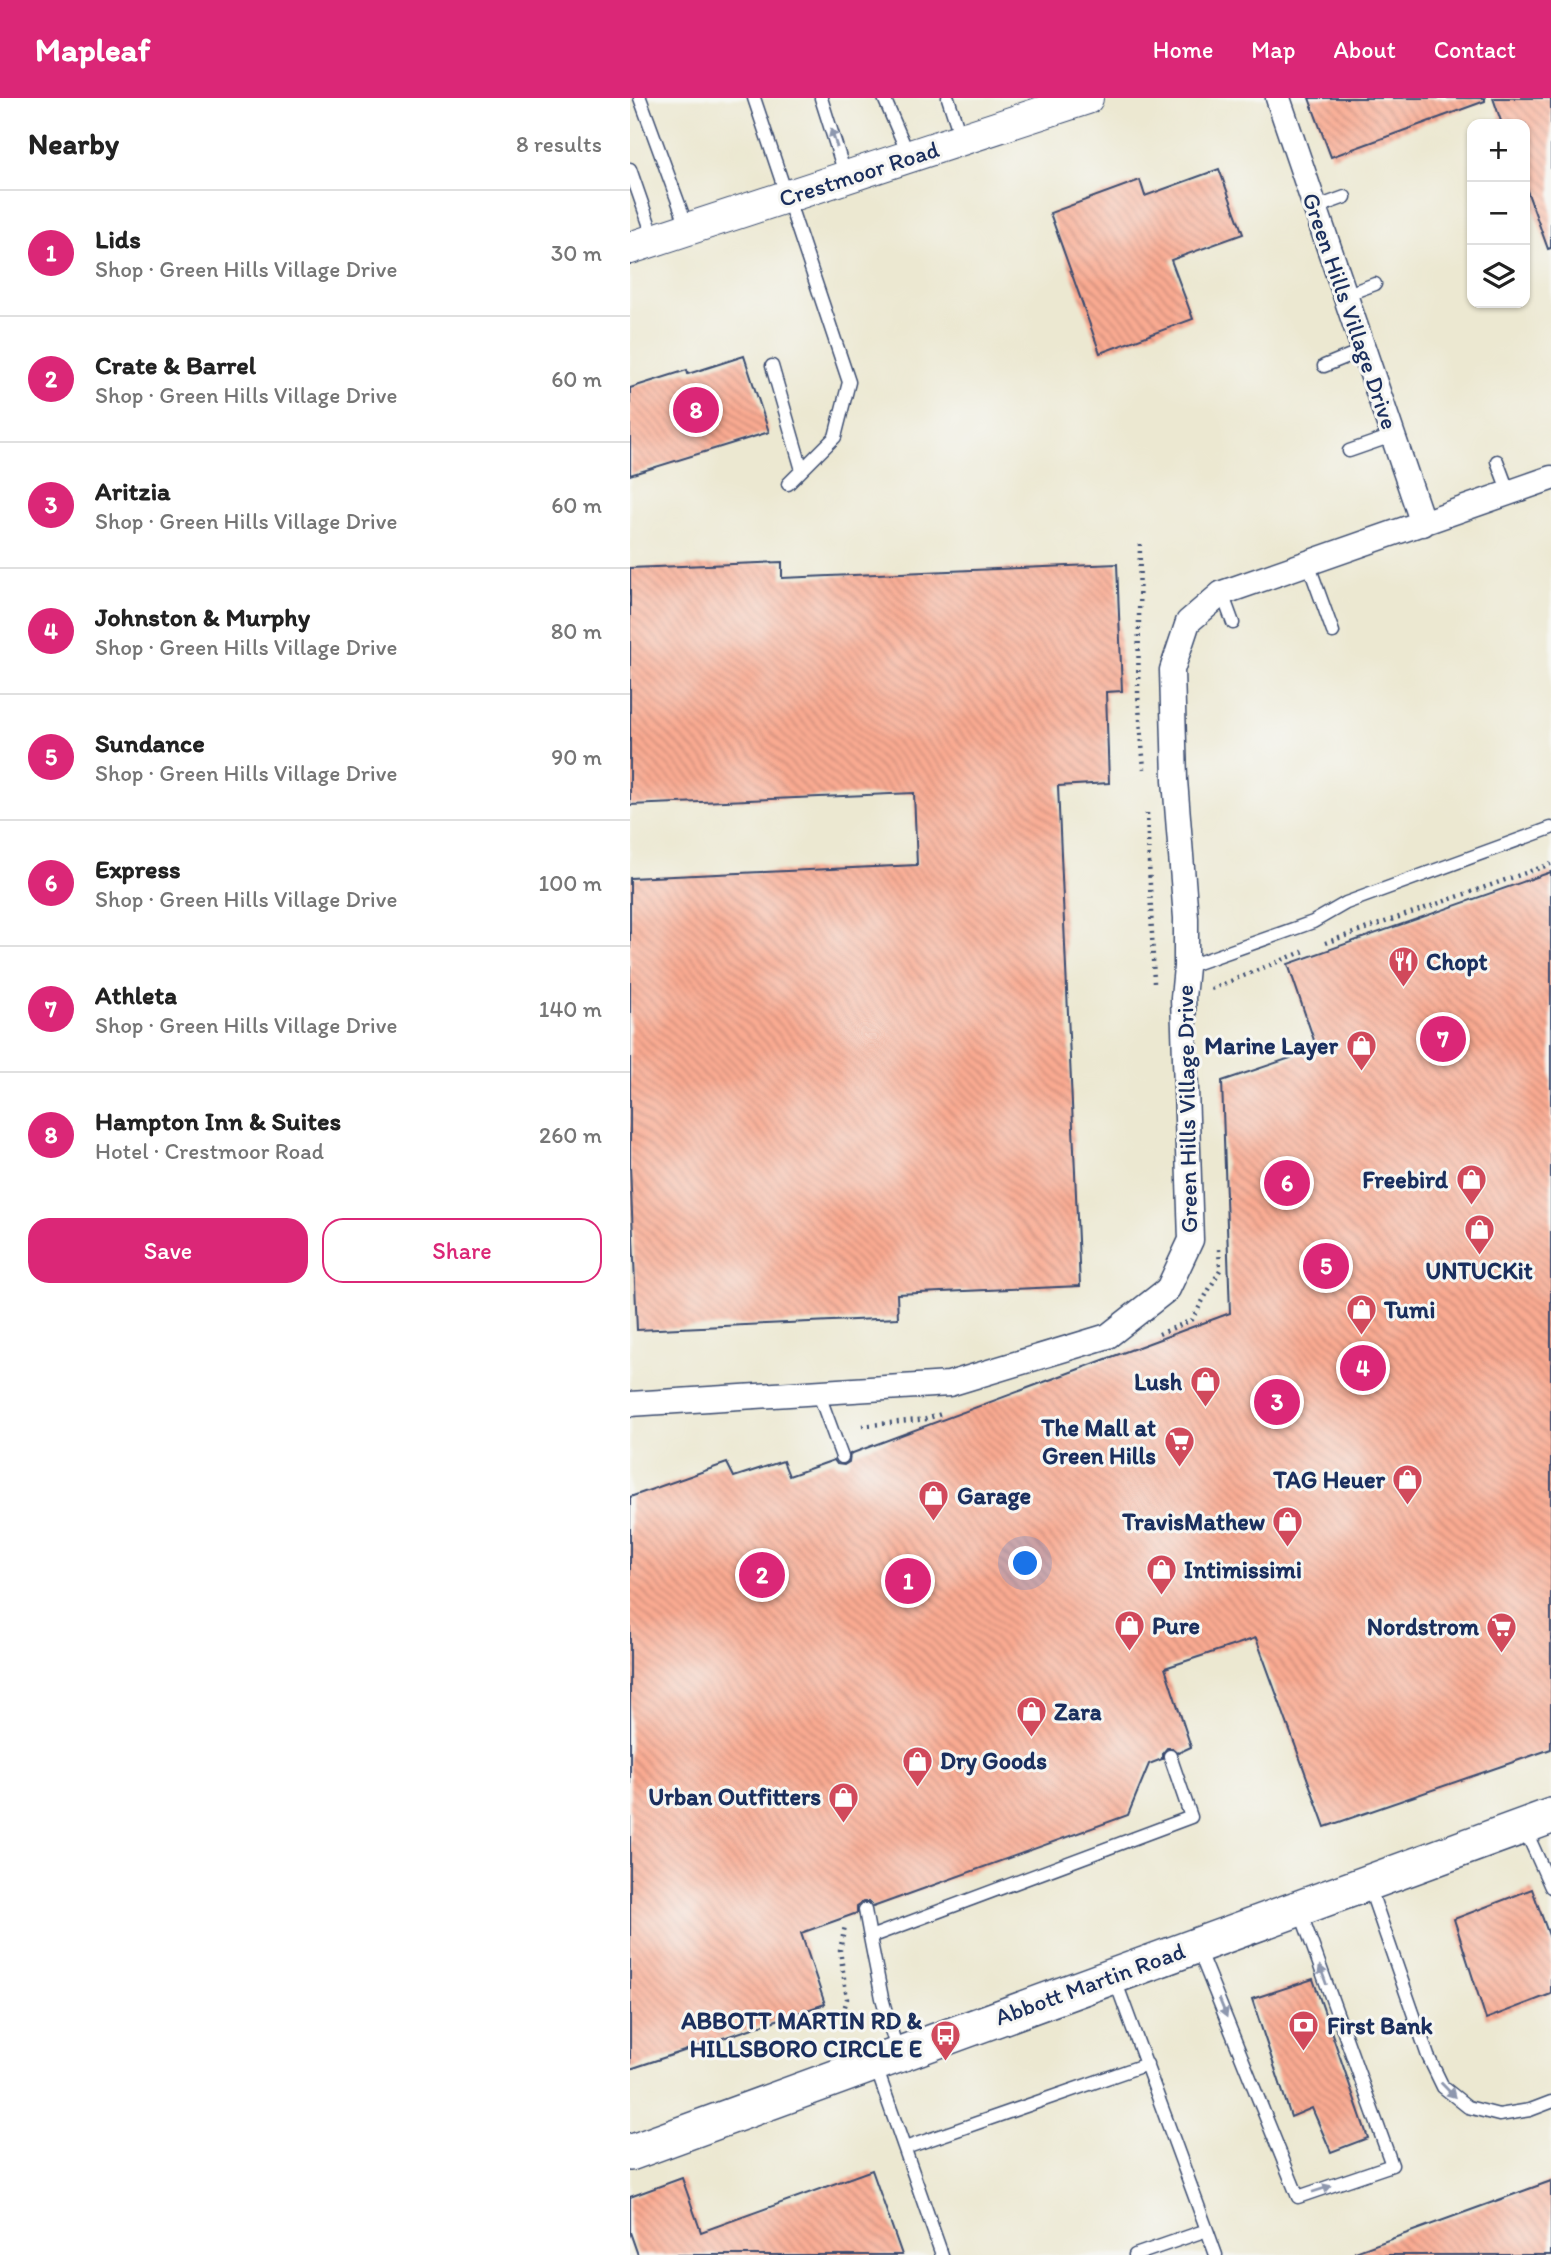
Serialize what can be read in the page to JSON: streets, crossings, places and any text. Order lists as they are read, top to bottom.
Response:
{
  "streets": {
    "main road": ["Abbott Martin Road"],
    "street": ["Crestmoor Road", "Green Hills Village Drive"]
  },
  "places": {
    "restaurant": ["Chopt"],
    "shop": [
      "Marine Layer",
      "Freebird",
      "UNTUCKit",
      "Tumi",
      "Lush",
      "TAG Heuer",
      "Garage",
      "TravisMathew",
      "Intimissimi",
      "Pure",
      "Zara",
      "Dry Goods",
      "Urban Outfitters"
    ],
    "supermarket": ["The Mall at Green Hills", "Nordstrom"],
    "bank": ["First Bank"],
    "bus stop": ["ABBOTT MARTIN RD & HILLSBORO CIRCLE E"]
  },
  "page": {
    "header": "Mapleaf",
    "nav": [
      "Home",
      "Map",
      "About",
      "Contact"
    ],
    "heading": ["Nearby", "8 results"],
    "map_buttons": ["+", "−"],
    "list": [
      {
        "mark": "1",
        "name": "Lids",
        "note": "Shop · Green Hills Village Drive",
        "value": "30 m"
      },
      {
        "mark": "2",
        "name": "Crate & Barrel",
        "note": "Shop · Green Hills Village Drive",
        "value": "60 m"
      },
      {
        "mark": "3",
        "name": "Aritzia",
        "note": "Shop · Green Hills Village Drive",
        "value": "60 m"
      },
      {
        "mark": "4",
        "name": "Johnston & Murphy",
        "note": "Shop · Green Hills Village Drive",
        "value": "80 m"
      },
      {
        "mark": "5",
        "name": "Sundance",
        "note": "Shop · Green Hills Village Drive",
        "value": "90 m"
      },
      {
        "mark": "6",
        "name": "Express",
        "note": "Shop · Green Hills Village Drive",
        "value": "100 m"
      },
      {
        "mark": "7",
        "name": "Athleta",
        "note": "Shop · Green Hills Village Drive",
        "value": "140 m"
      },
      {
        "mark": "8",
        "name": "Hampton Inn & Suites",
        "note": "Hotel · Crestmoor Road",
        "value": "260 m"
      }
    ],
    "pins": [
      "8",
      "7",
      "6",
      "5",
      "4",
      "3",
      "2",
      "1"
    ],
    "buttons": ["Save", "Share"]
  }
}
